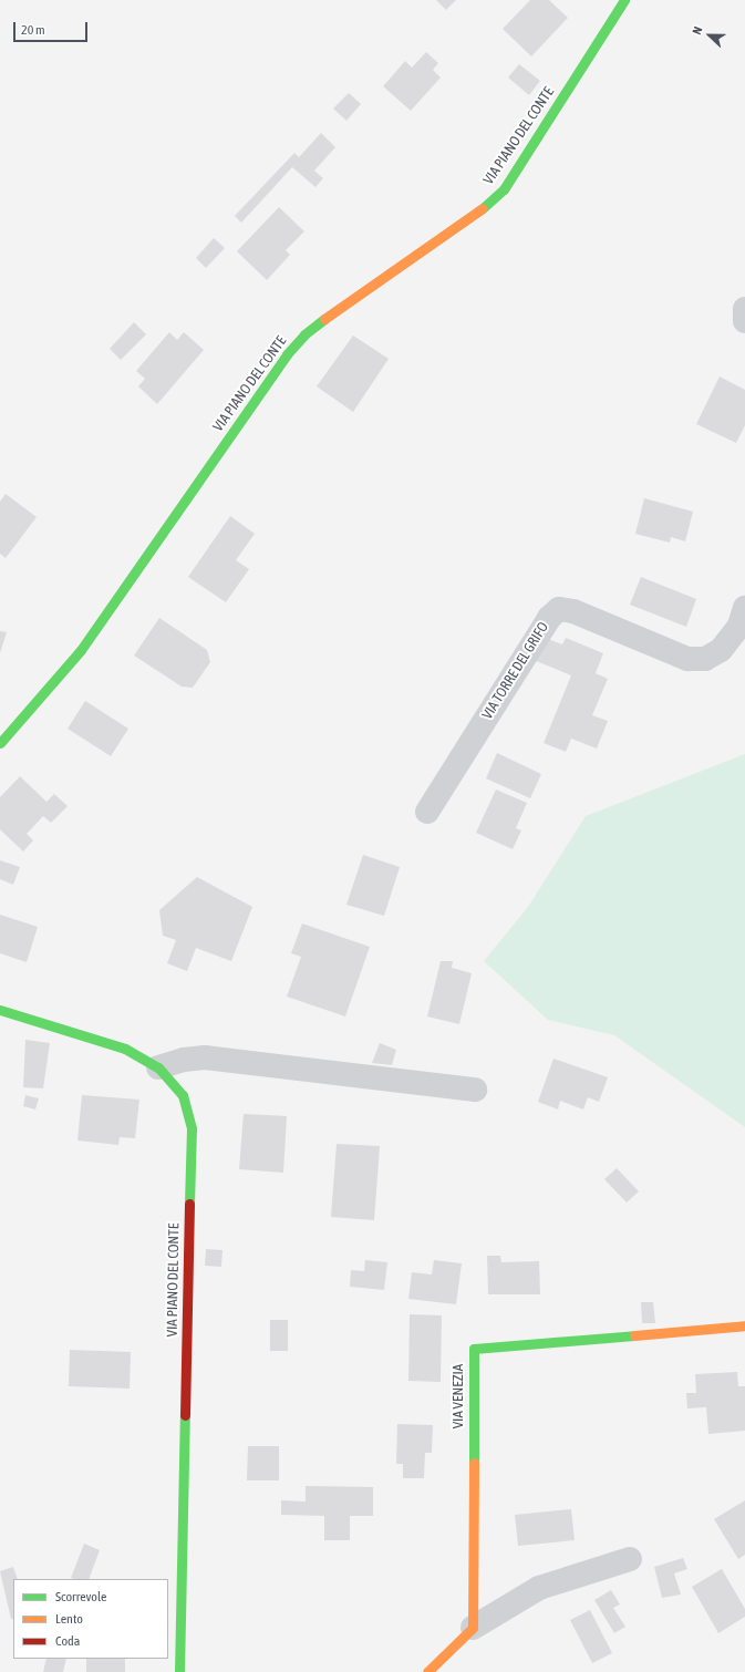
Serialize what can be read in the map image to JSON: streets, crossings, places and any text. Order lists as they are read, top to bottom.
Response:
{
  "streets": {
    "street": ["VIA PIANO DEL CONTE", "VIA TORRE DEL GRIFO", "VIA VENEZIA"]
  },
  "legend": ["Scorrevole", "Lento", "Coda"],
  "scale_bar": "20 m",
  "north": "left"
}
